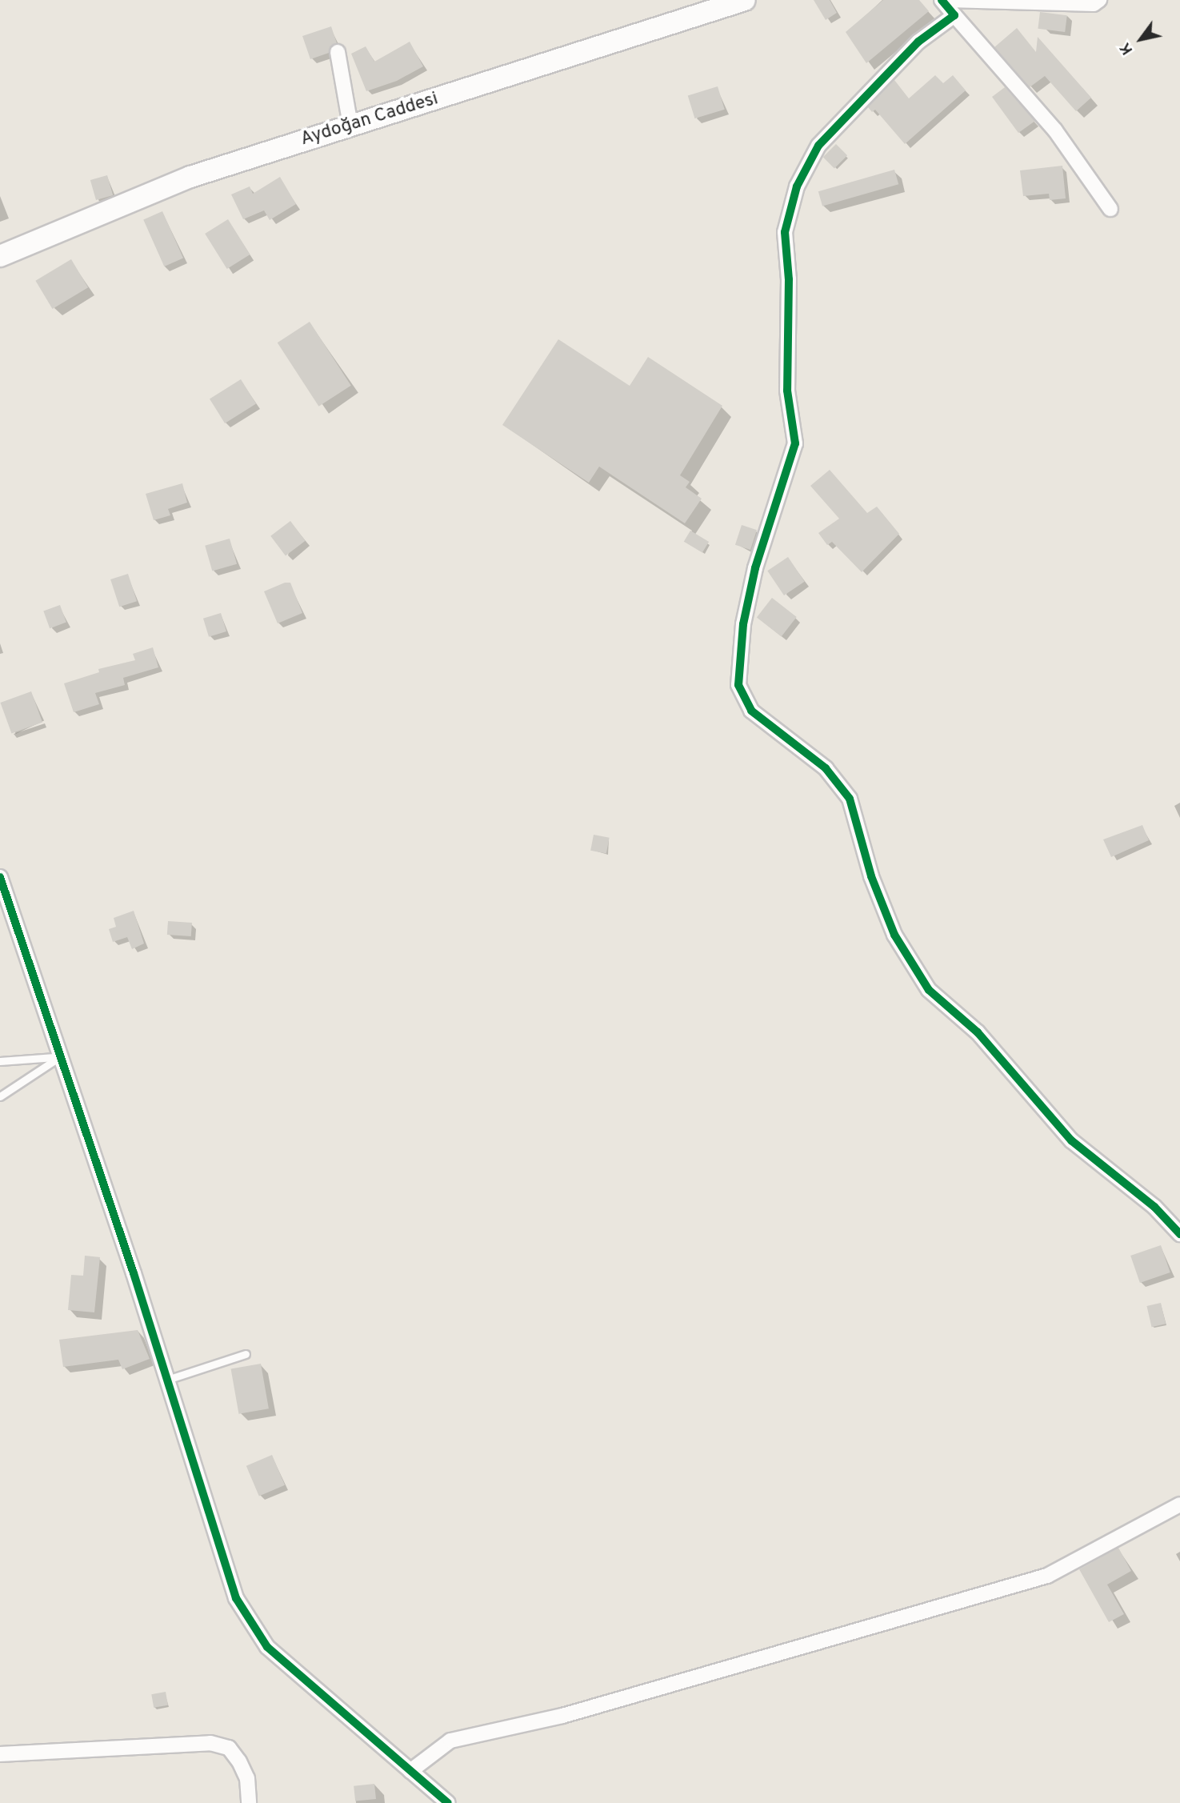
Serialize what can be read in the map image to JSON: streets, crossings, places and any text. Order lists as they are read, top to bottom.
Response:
{
  "streets": {
    "street": ["Aydoğan Caddesi"]
  },
  "north": "bottom left"
}
